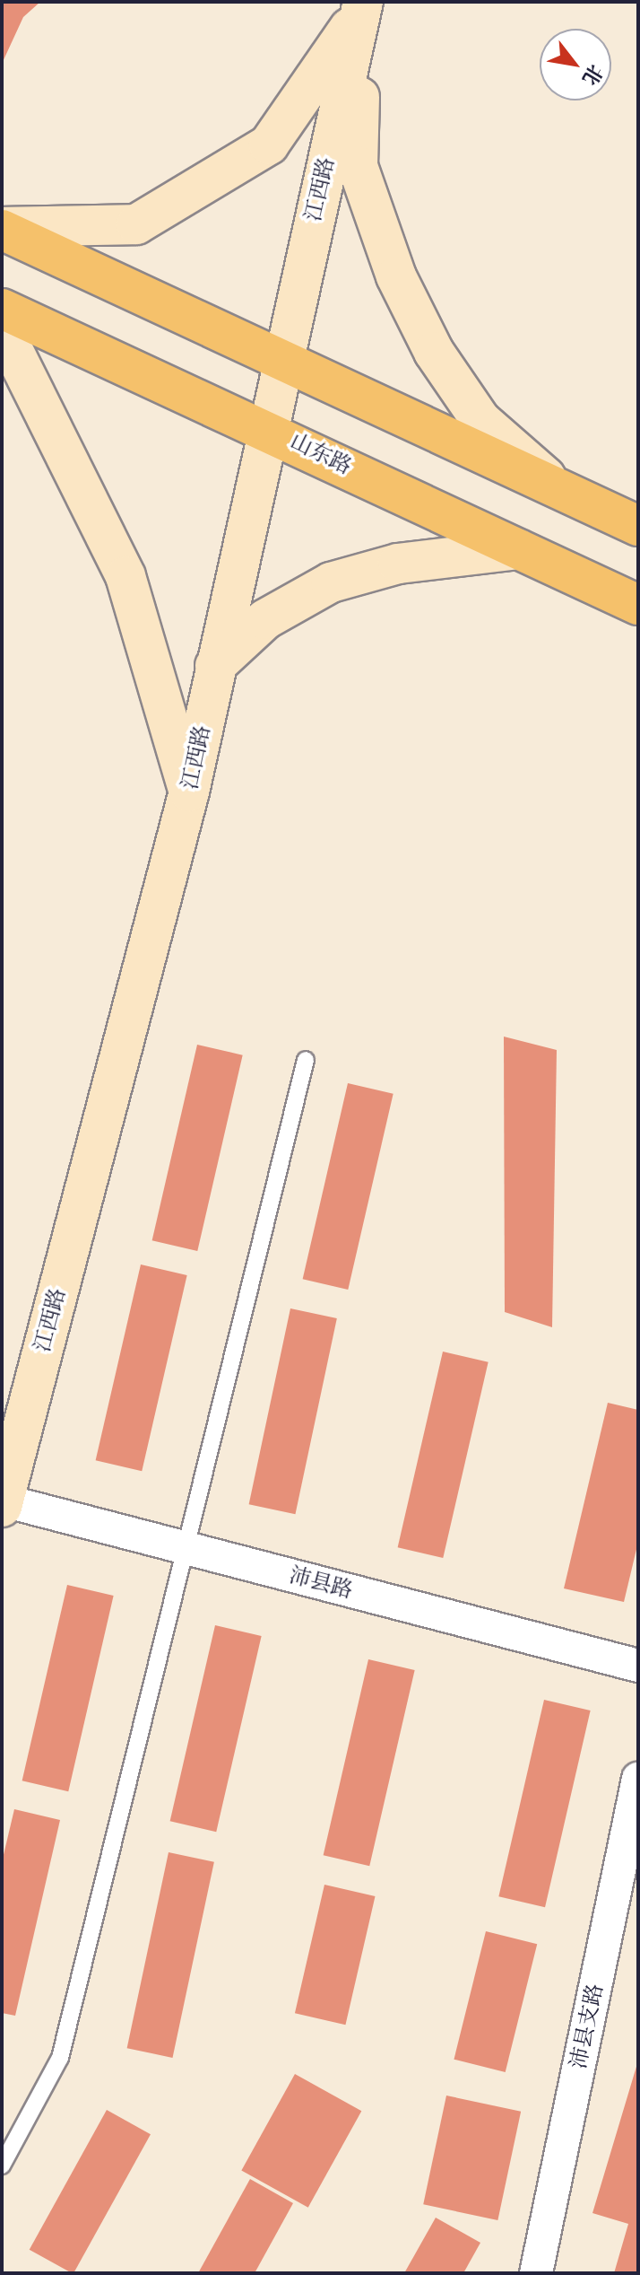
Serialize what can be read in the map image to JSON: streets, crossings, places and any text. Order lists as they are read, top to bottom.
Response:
{
  "streets": {
    "main road": ["江西路", "山东路"],
    "street": ["沛县路", "沛县支路"]
  },
  "crossings": [
    ["江西路", "山东路"],
    ["江西路", "沛县路"]
  ],
  "north": "bottom right"
}
